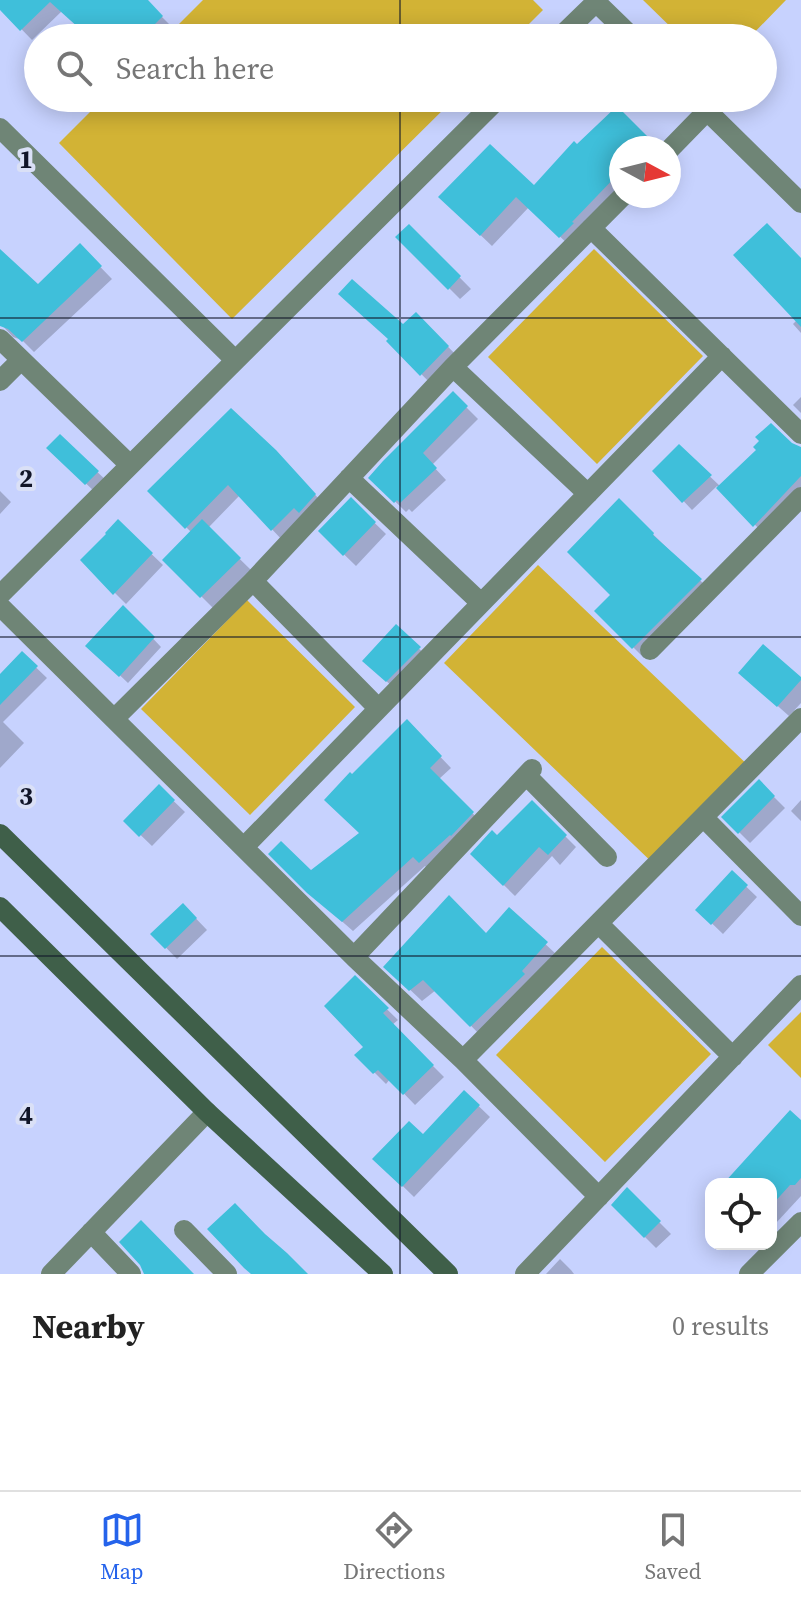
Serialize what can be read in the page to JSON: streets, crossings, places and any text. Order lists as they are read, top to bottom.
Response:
{
  "north": "right",
  "page": {
    "search": "Search here",
    "heading": ["Nearby", "0 results"],
    "nav": ["Map", "Directions", "Saved"]
  },
  "grid": {
    "rows": [
      "1",
      "2",
      "3",
      "4"
    ]
  }
}
